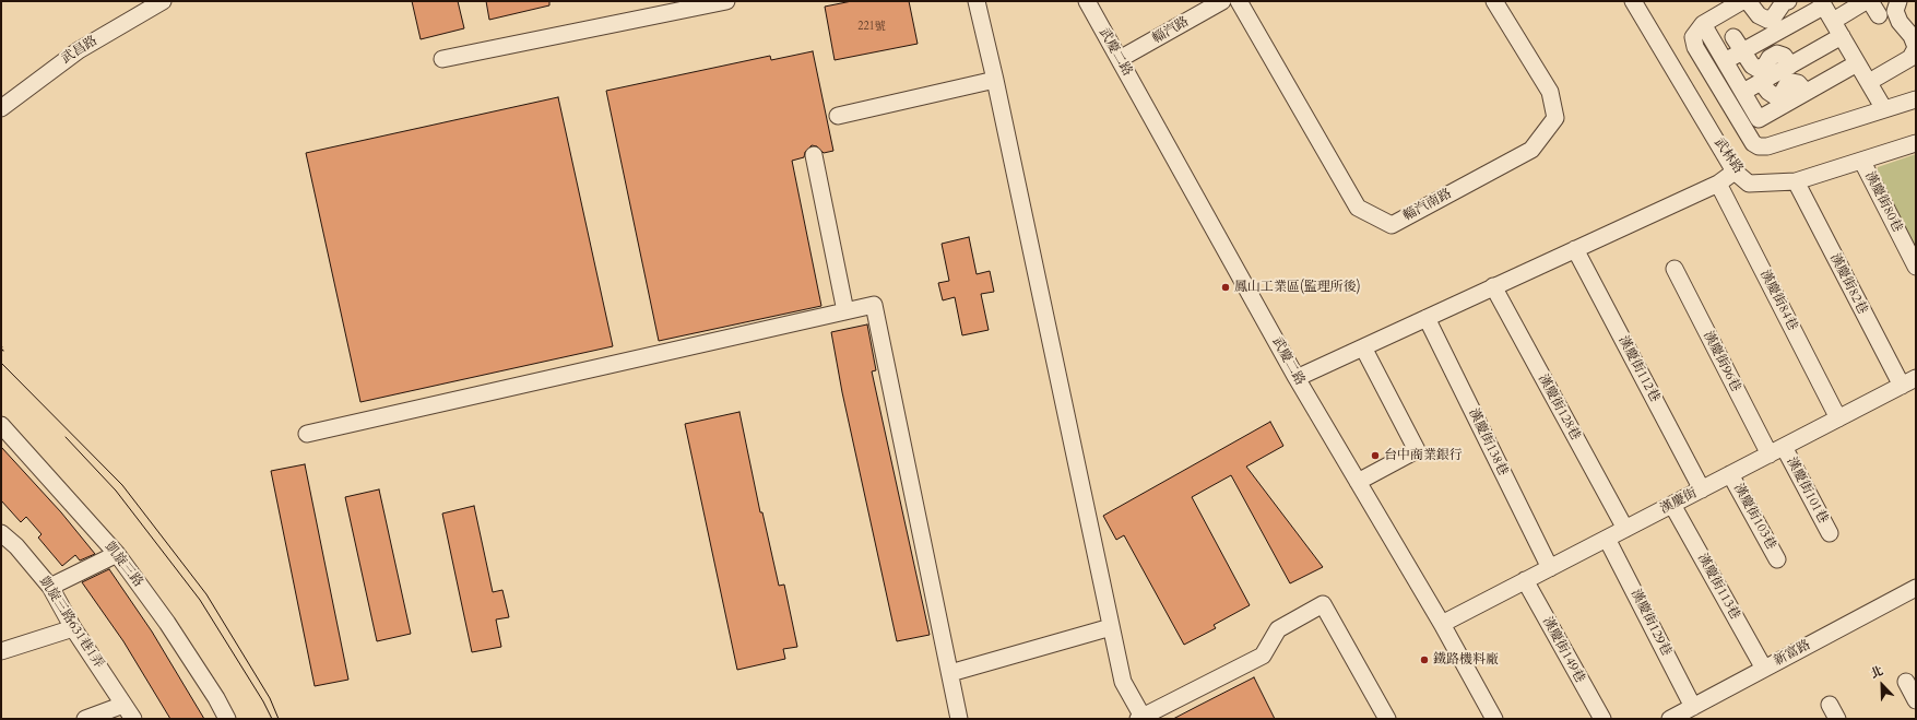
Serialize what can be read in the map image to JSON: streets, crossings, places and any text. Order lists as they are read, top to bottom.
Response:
{
  "streets": {
    "street": [
      "輜汽路",
      "武昌路",
      "武慶二路",
      "武林路",
      "漢慶街80巷",
      "輜汽南路",
      "漢慶街82巷",
      "漢慶街84巷",
      "漢慶街96巷",
      "漢慶街112巷",
      "漢慶街128巷",
      "漢慶街138巷",
      "漢慶街101巷",
      "漢慶街",
      "漢慶街103巷",
      "凱旋三路",
      "漢慶街113巷",
      "凱旋三路631巷1弄",
      "漢慶街129巷",
      "漢慶街149巷",
      "新富路"
    ]
  },
  "crossings": [
    ["輜汽路", "武慶二路"],
    ["武慶二路", "漢慶街"],
    ["武林路", "漢慶街80巷"],
    ["武林路", "漢慶街82巷"],
    ["漢慶街82巷", "漢慶街"],
    ["漢慶街84巷", "漢慶街"],
    ["漢慶街96巷", "漢慶街"],
    ["漢慶街112巷", "漢慶街"],
    ["漢慶街128巷", "漢慶街"],
    ["漢慶街138巷", "漢慶街"],
    ["漢慶街101巷", "漢慶街"],
    ["漢慶街", "漢慶街103巷"],
    ["漢慶街", "漢慶街113巷"],
    ["漢慶街", "漢慶街129巷"],
    ["漢慶街", "漢慶街149巷"],
    ["漢慶街113巷", "新富路"],
    ["漢慶街129巷", "新富路"]
  ],
  "places": ["鳳山工業區(監理所後)", "台中商業銀行", "鐵路機料廠"],
  "house_numbers": ["221號"],
  "north": "top left"
}
